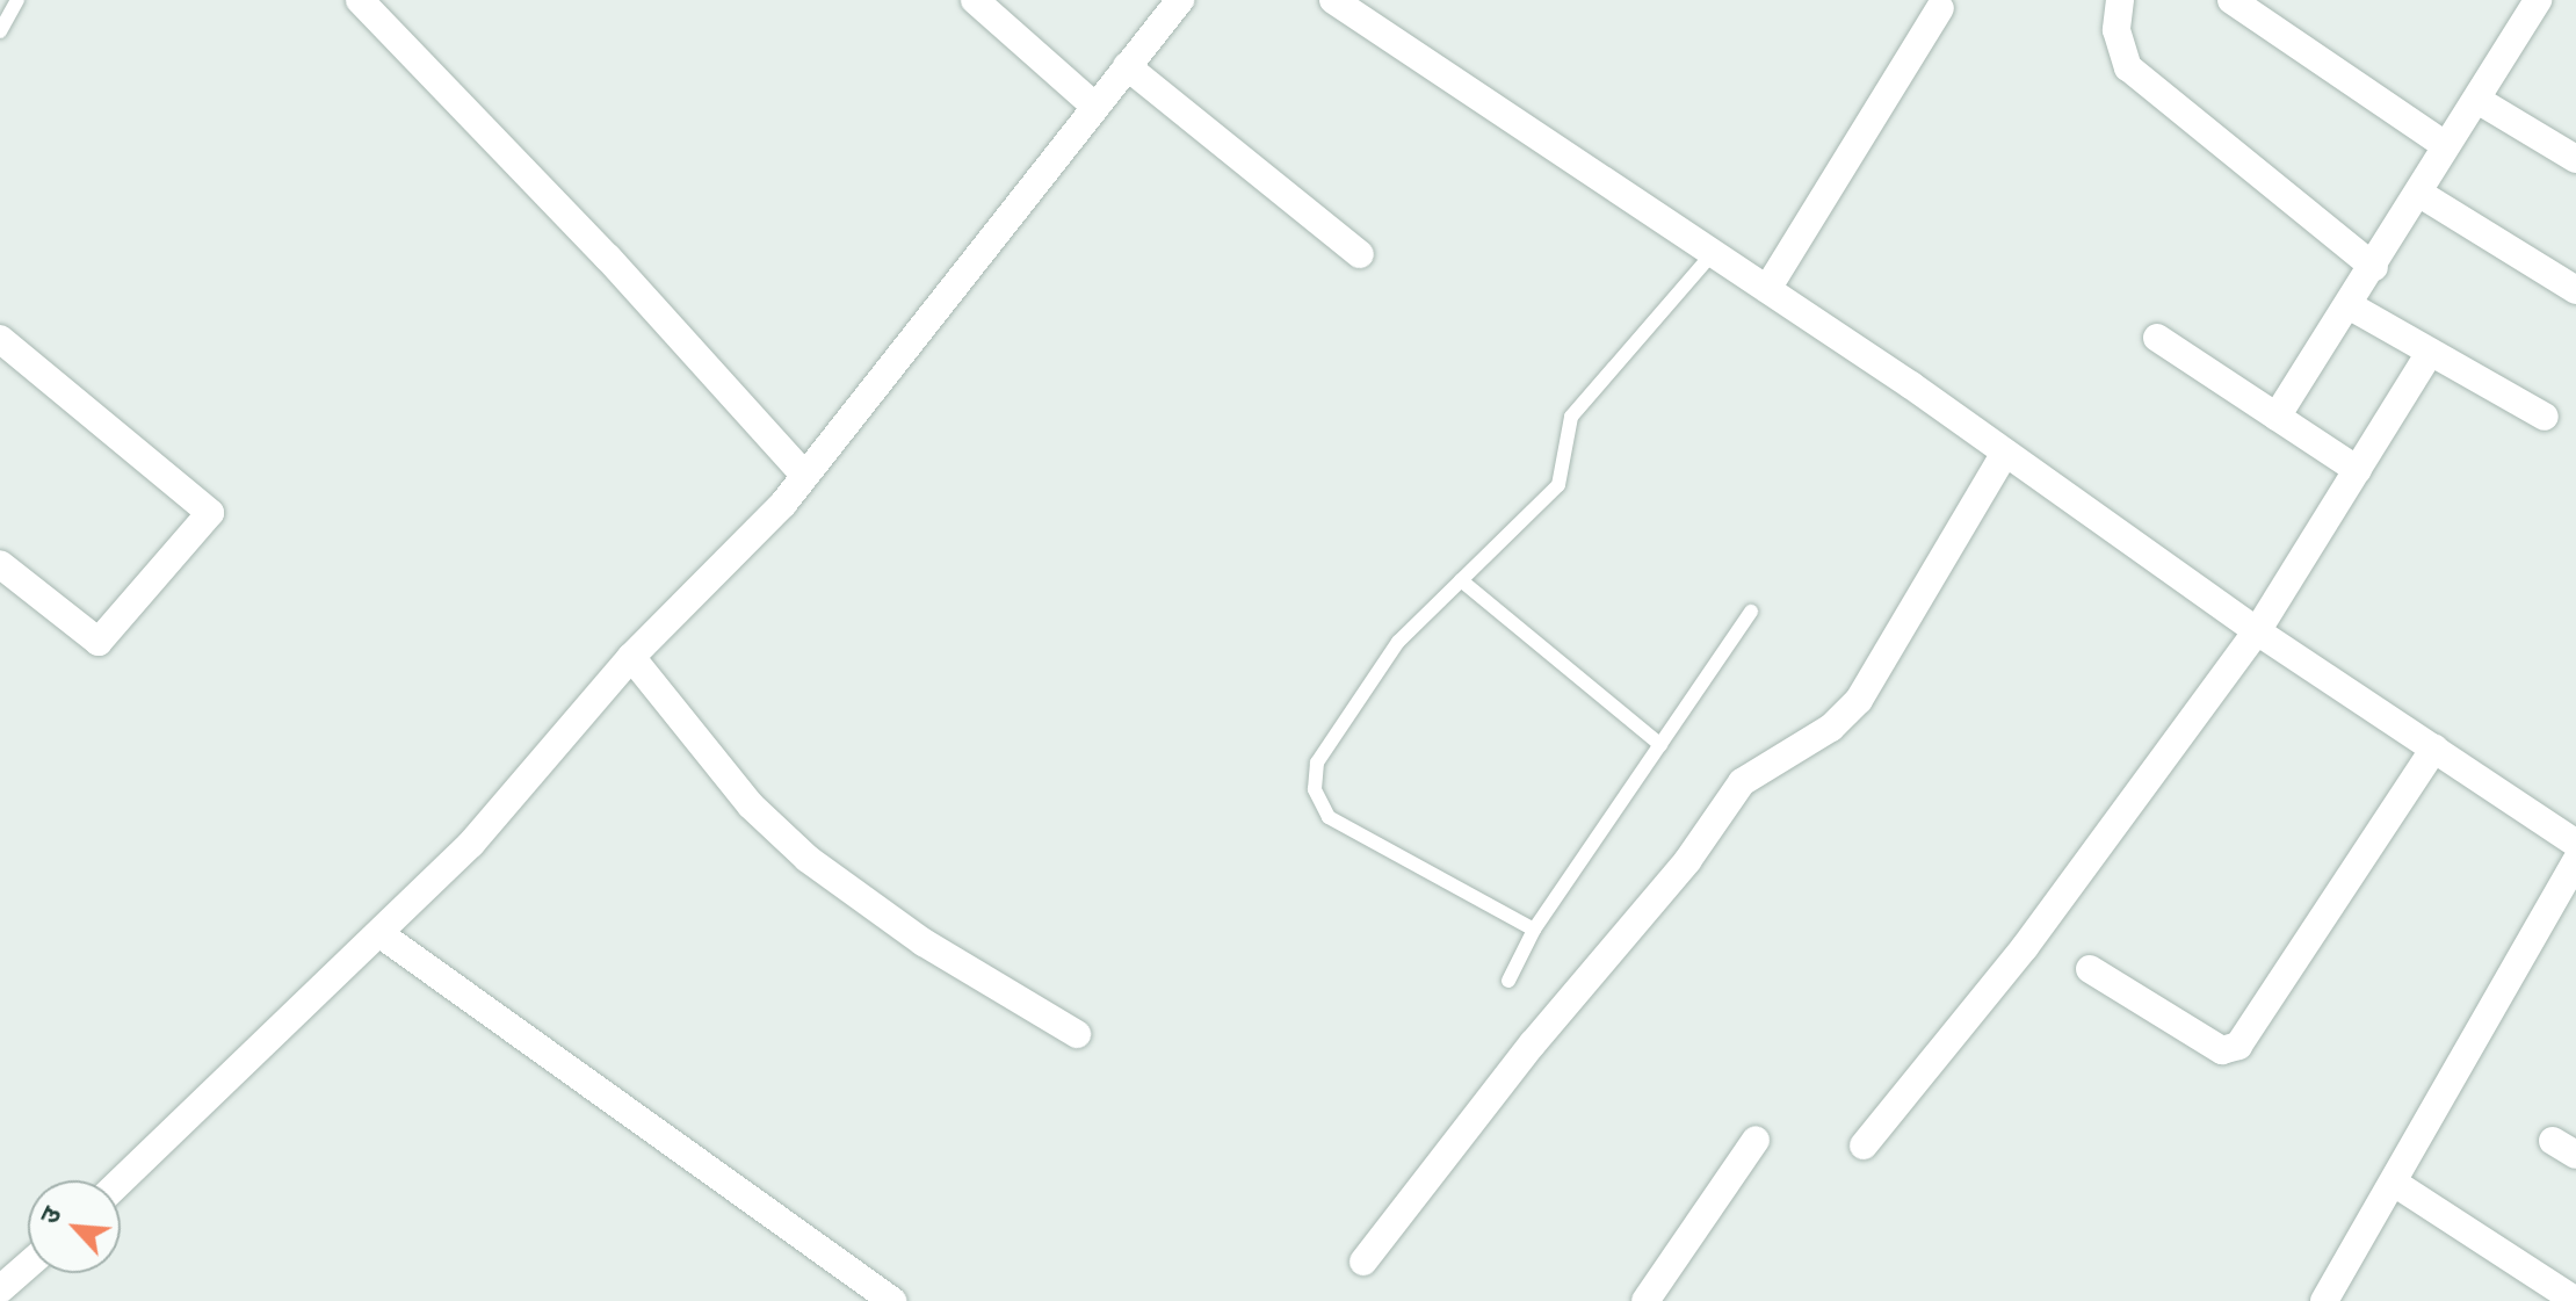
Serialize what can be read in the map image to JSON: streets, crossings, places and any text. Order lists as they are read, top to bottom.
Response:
{
  "north": "top left"
}
